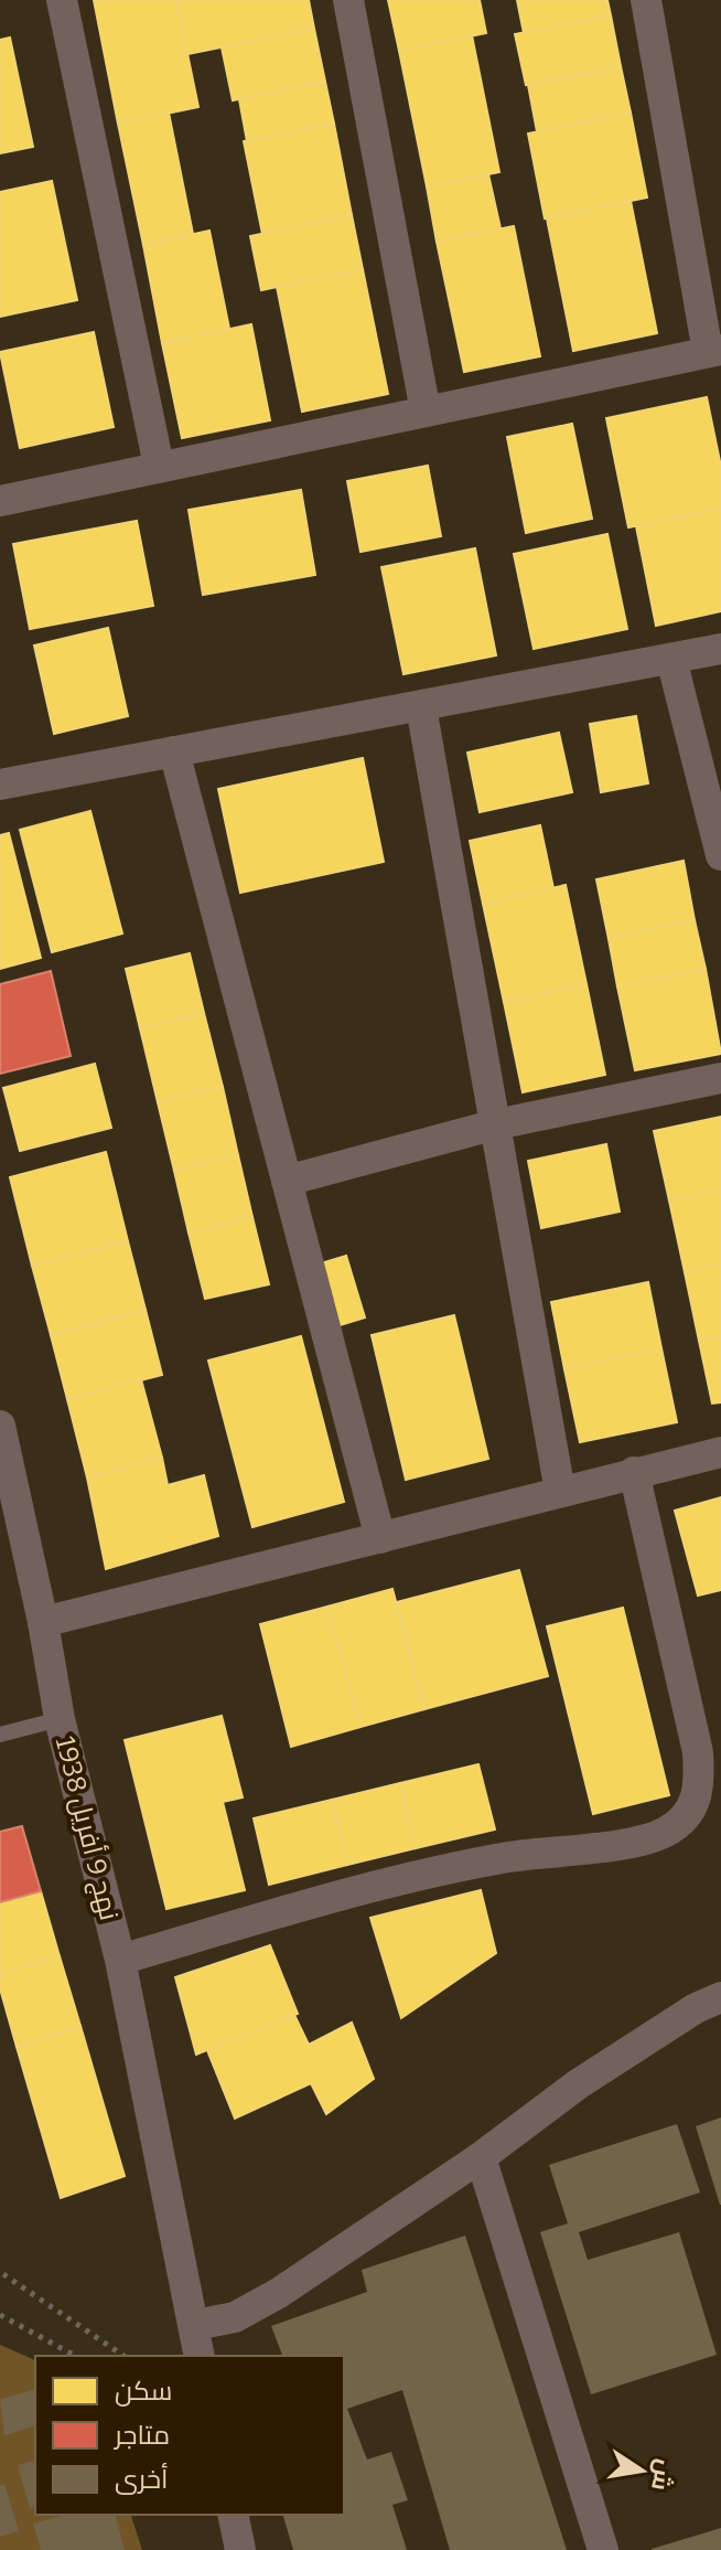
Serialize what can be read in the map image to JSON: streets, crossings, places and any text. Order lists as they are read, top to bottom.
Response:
{
  "streets": {
    "street": ["نهج 9 أفريل 1938"]
  },
  "legend": ["سكن", "متاجر", "أخرى"],
  "north": "right"
}
